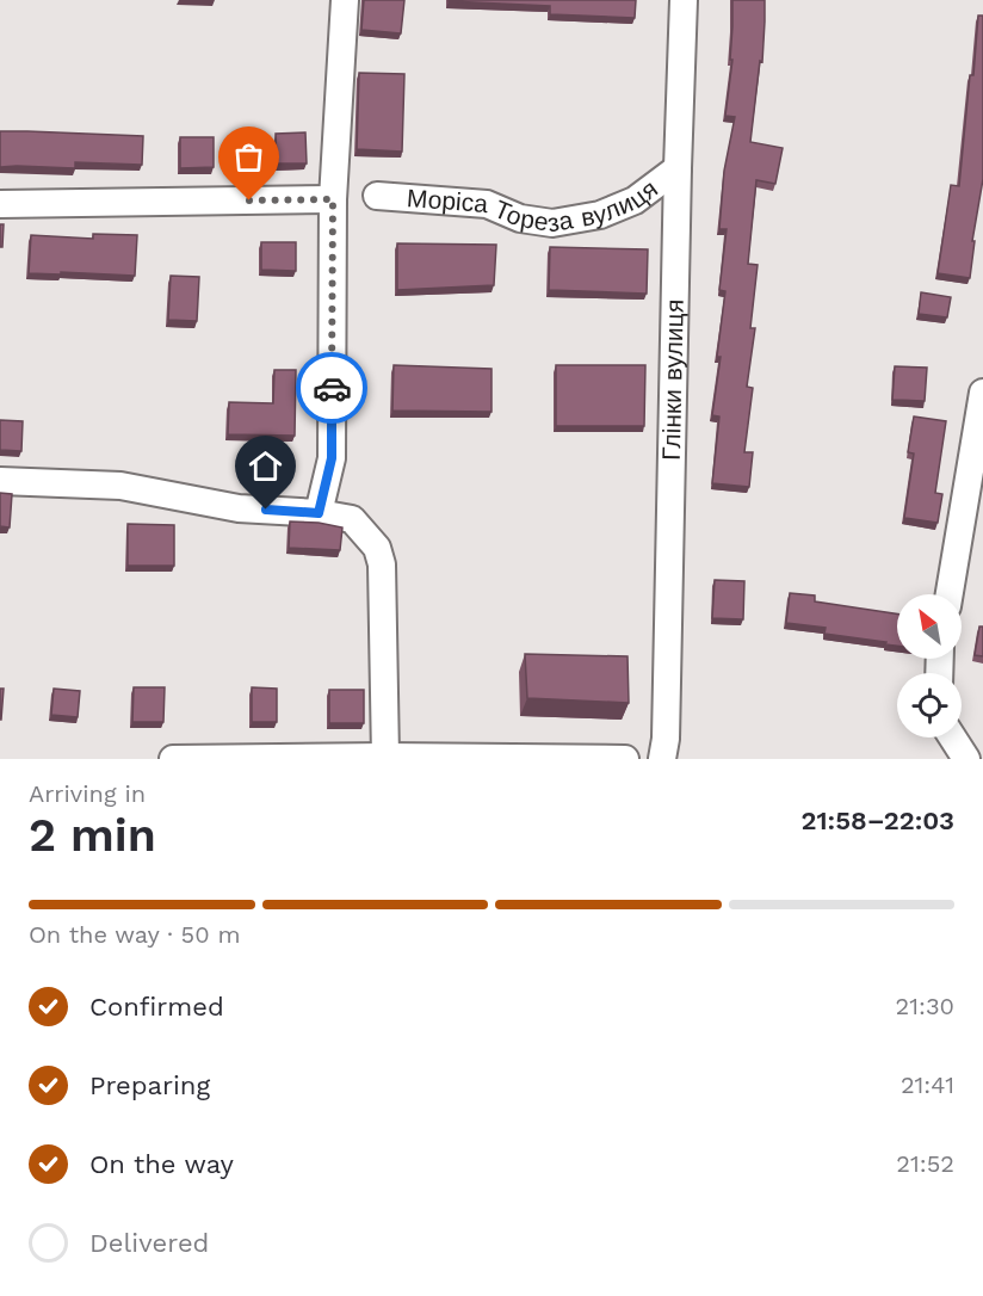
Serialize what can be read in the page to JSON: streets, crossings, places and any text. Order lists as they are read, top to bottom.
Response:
{
  "streets": {
    "street": ["Моріса Тореза вулиця", "Глінки вулиця"]
  },
  "crossings": [
    ["Моріса Тореза вулиця", "Глінки вулиця"]
  ],
  "north": "top left",
  "page": {
    "heading": ["2 min", "Arriving in", "21:58–22:03"],
    "bar": "On the way · 50 m",
    "list": [
      ["Confirmed", "21:30"],
      ["Preparing", "21:41"],
      ["On the way", "21:52"],
      "Delivered"
    ]
  }
}
